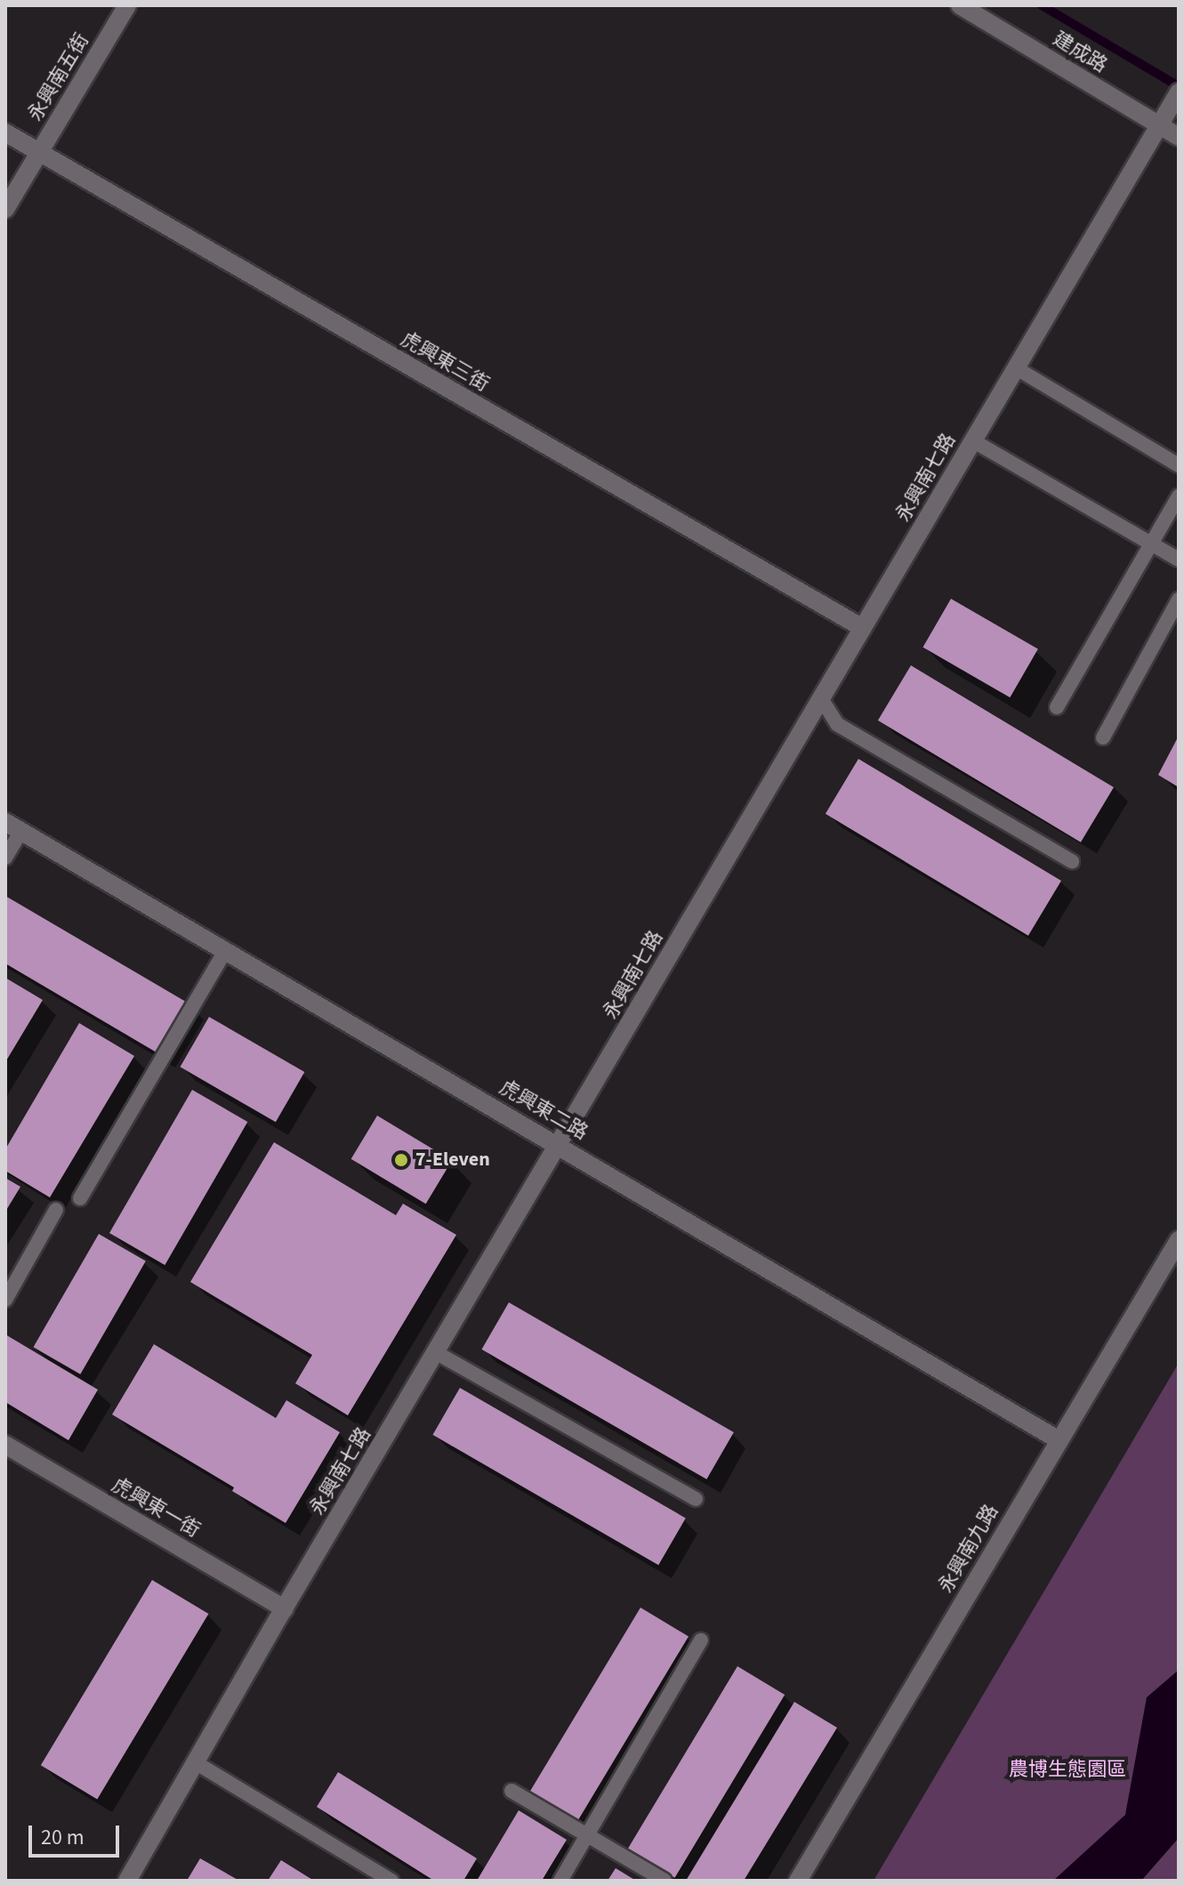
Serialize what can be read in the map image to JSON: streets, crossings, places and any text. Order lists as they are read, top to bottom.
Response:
{
  "streets": {
    "street": [
      "建成路",
      "永興南五街",
      "虎興東三街",
      "永興南七路",
      "虎興東二路",
      "虎興東一街",
      "永興南九路"
    ]
  },
  "crossings": [
    ["建成路", "永興南七路"],
    ["永興南五街", "虎興東三街"],
    ["虎興東三街", "永興南七路"],
    ["永興南七路", "虎興東二路"],
    ["永興南七路", "虎興東一街"],
    ["虎興東二路", "永興南九路"]
  ],
  "parks": ["農博生態園區"],
  "places": ["7-Eleven"],
  "scale_bar": "20 m"
}
